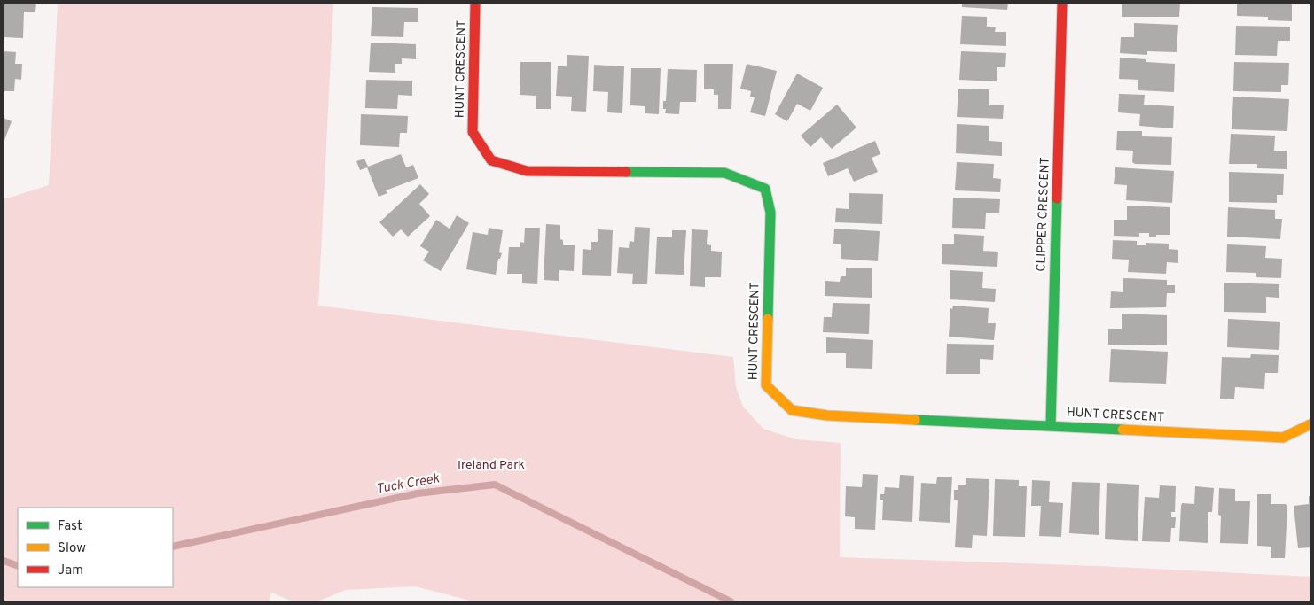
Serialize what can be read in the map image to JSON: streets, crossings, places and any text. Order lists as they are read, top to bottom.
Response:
{
  "streets": {
    "street": ["HUNT CRESCENT", "CLIPPER CRESCENT"]
  },
  "crossings": [
    ["HUNT CRESCENT", "CLIPPER CRESCENT"]
  ],
  "water": ["Tuck Creek"],
  "parks": ["Ireland Park"],
  "legend": ["Fast", "Slow", "Jam"]
}
